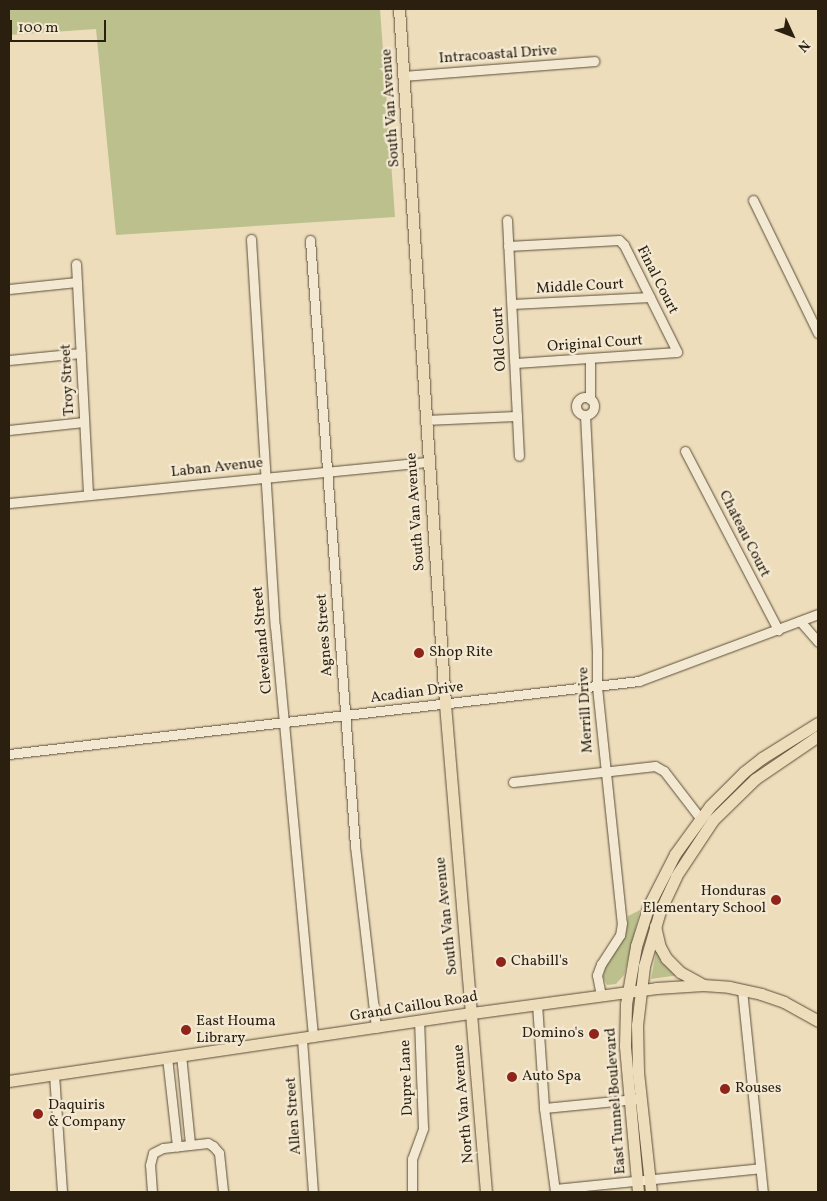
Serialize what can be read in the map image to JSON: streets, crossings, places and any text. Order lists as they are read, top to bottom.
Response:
{
  "streets": {
    "main road": [
      "South Van Avenue",
      "Grand Caillou Road",
      "East Tunnel Boulevard",
      "North Van Avenue"
    ],
    "street": [
      "Intracoastal Drive",
      "Final Court",
      "Middle Court",
      "Old Court",
      "Original Court",
      "Troy Street",
      "Laban Avenue",
      "Chateau Court",
      "Agnes Street",
      "Cleveland Street",
      "Acadian Drive",
      "Merrill Drive",
      "Dupre Lane",
      "Allen Street"
    ]
  },
  "crossings": [
    ["Intracoastal Drive", "South Van Avenue"],
    ["South Van Avenue", "Laban Avenue"],
    ["South Van Avenue", "Acadian Drive"],
    ["South Van Avenue", "Grand Caillou Road"],
    ["South Van Avenue", "North Van Avenue"],
    ["Final Court", "Middle Court"],
    ["Final Court", "Old Court"],
    ["Final Court", "Original Court"],
    ["Middle Court", "Old Court"],
    ["Old Court", "Original Court"],
    ["Troy Street", "Laban Avenue"],
    ["Laban Avenue", "Agnes Street"],
    ["Laban Avenue", "Cleveland Street"],
    ["Chateau Court", "Acadian Drive"],
    ["Agnes Street", "Acadian Drive"],
    ["Agnes Street", "Grand Caillou Road"],
    ["Cleveland Street", "Acadian Drive"],
    ["Cleveland Street", "Grand Caillou Road"],
    ["Cleveland Street", "Allen Street"],
    ["Acadian Drive", "Merrill Drive"],
    ["Merrill Drive", "Grand Caillou Road"],
    ["Grand Caillou Road", "Dupre Lane"],
    ["Grand Caillou Road", "East Tunnel Boulevard"],
    ["Grand Caillou Road", "North Van Avenue"],
    ["Grand Caillou Road", "Allen Street"]
  ],
  "places": [
    "Shop Rite",
    "Honduras Elementary School",
    "Chabill's",
    "East Houma Library",
    "Domino's",
    "Auto Spa",
    "Rouses",
    "Daquiris & Company"
  ],
  "scale_bar": "100 m",
  "north": "bottom right"
}
